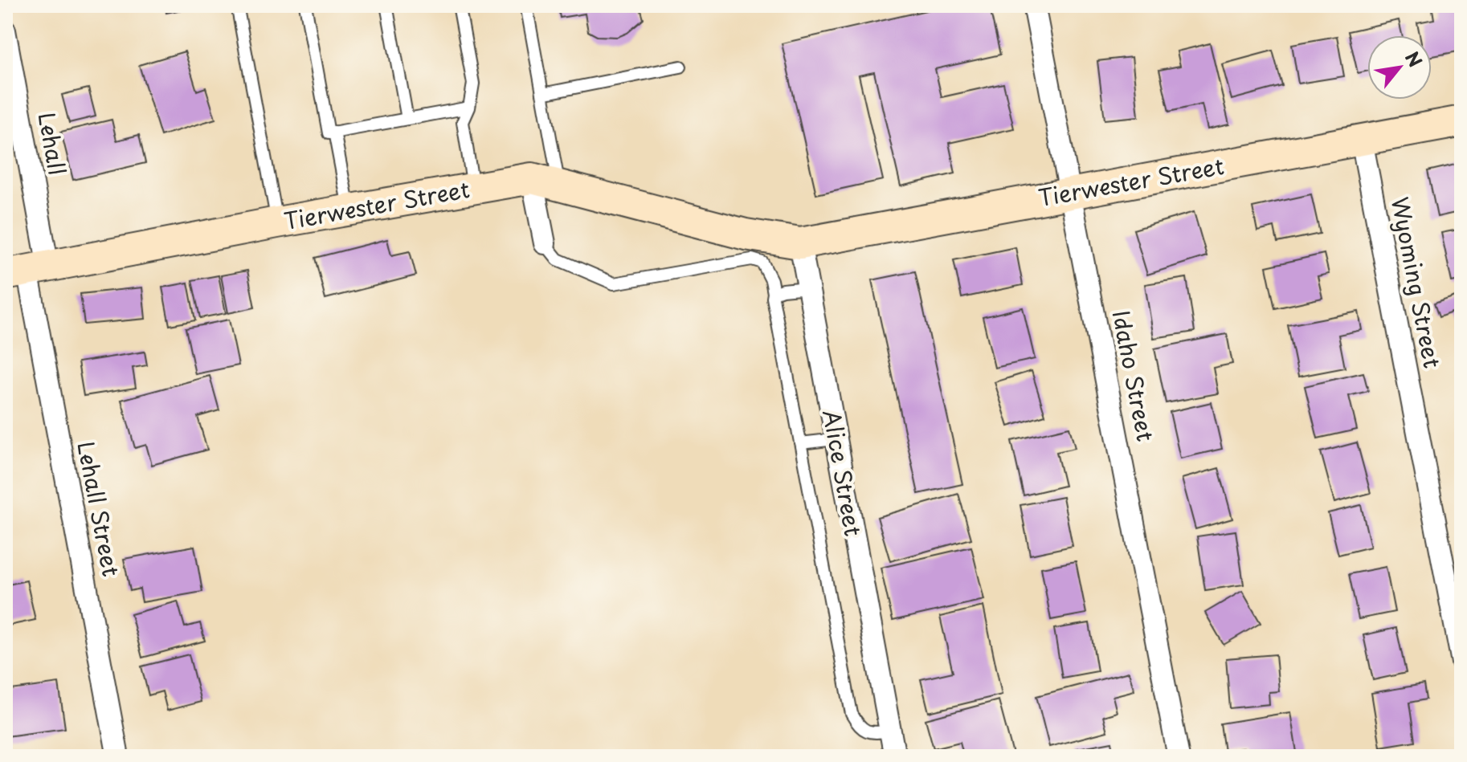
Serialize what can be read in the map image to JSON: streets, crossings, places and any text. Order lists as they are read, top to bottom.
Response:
{
  "streets": {
    "street": [
      "Lehall",
      "Tierwester Street",
      "Wyoming Street",
      "Idaho Street",
      "Alice Street",
      "Lehall Street"
    ]
  },
  "crossings": [
    ["Lehall", "Tierwester Street"],
    ["Lehall", "Lehall Street"],
    ["Tierwester Street", "Wyoming Street"],
    ["Tierwester Street", "Idaho Street"],
    ["Tierwester Street", "Alice Street"],
    ["Tierwester Street", "Lehall Street"]
  ],
  "north": "top right"
}
